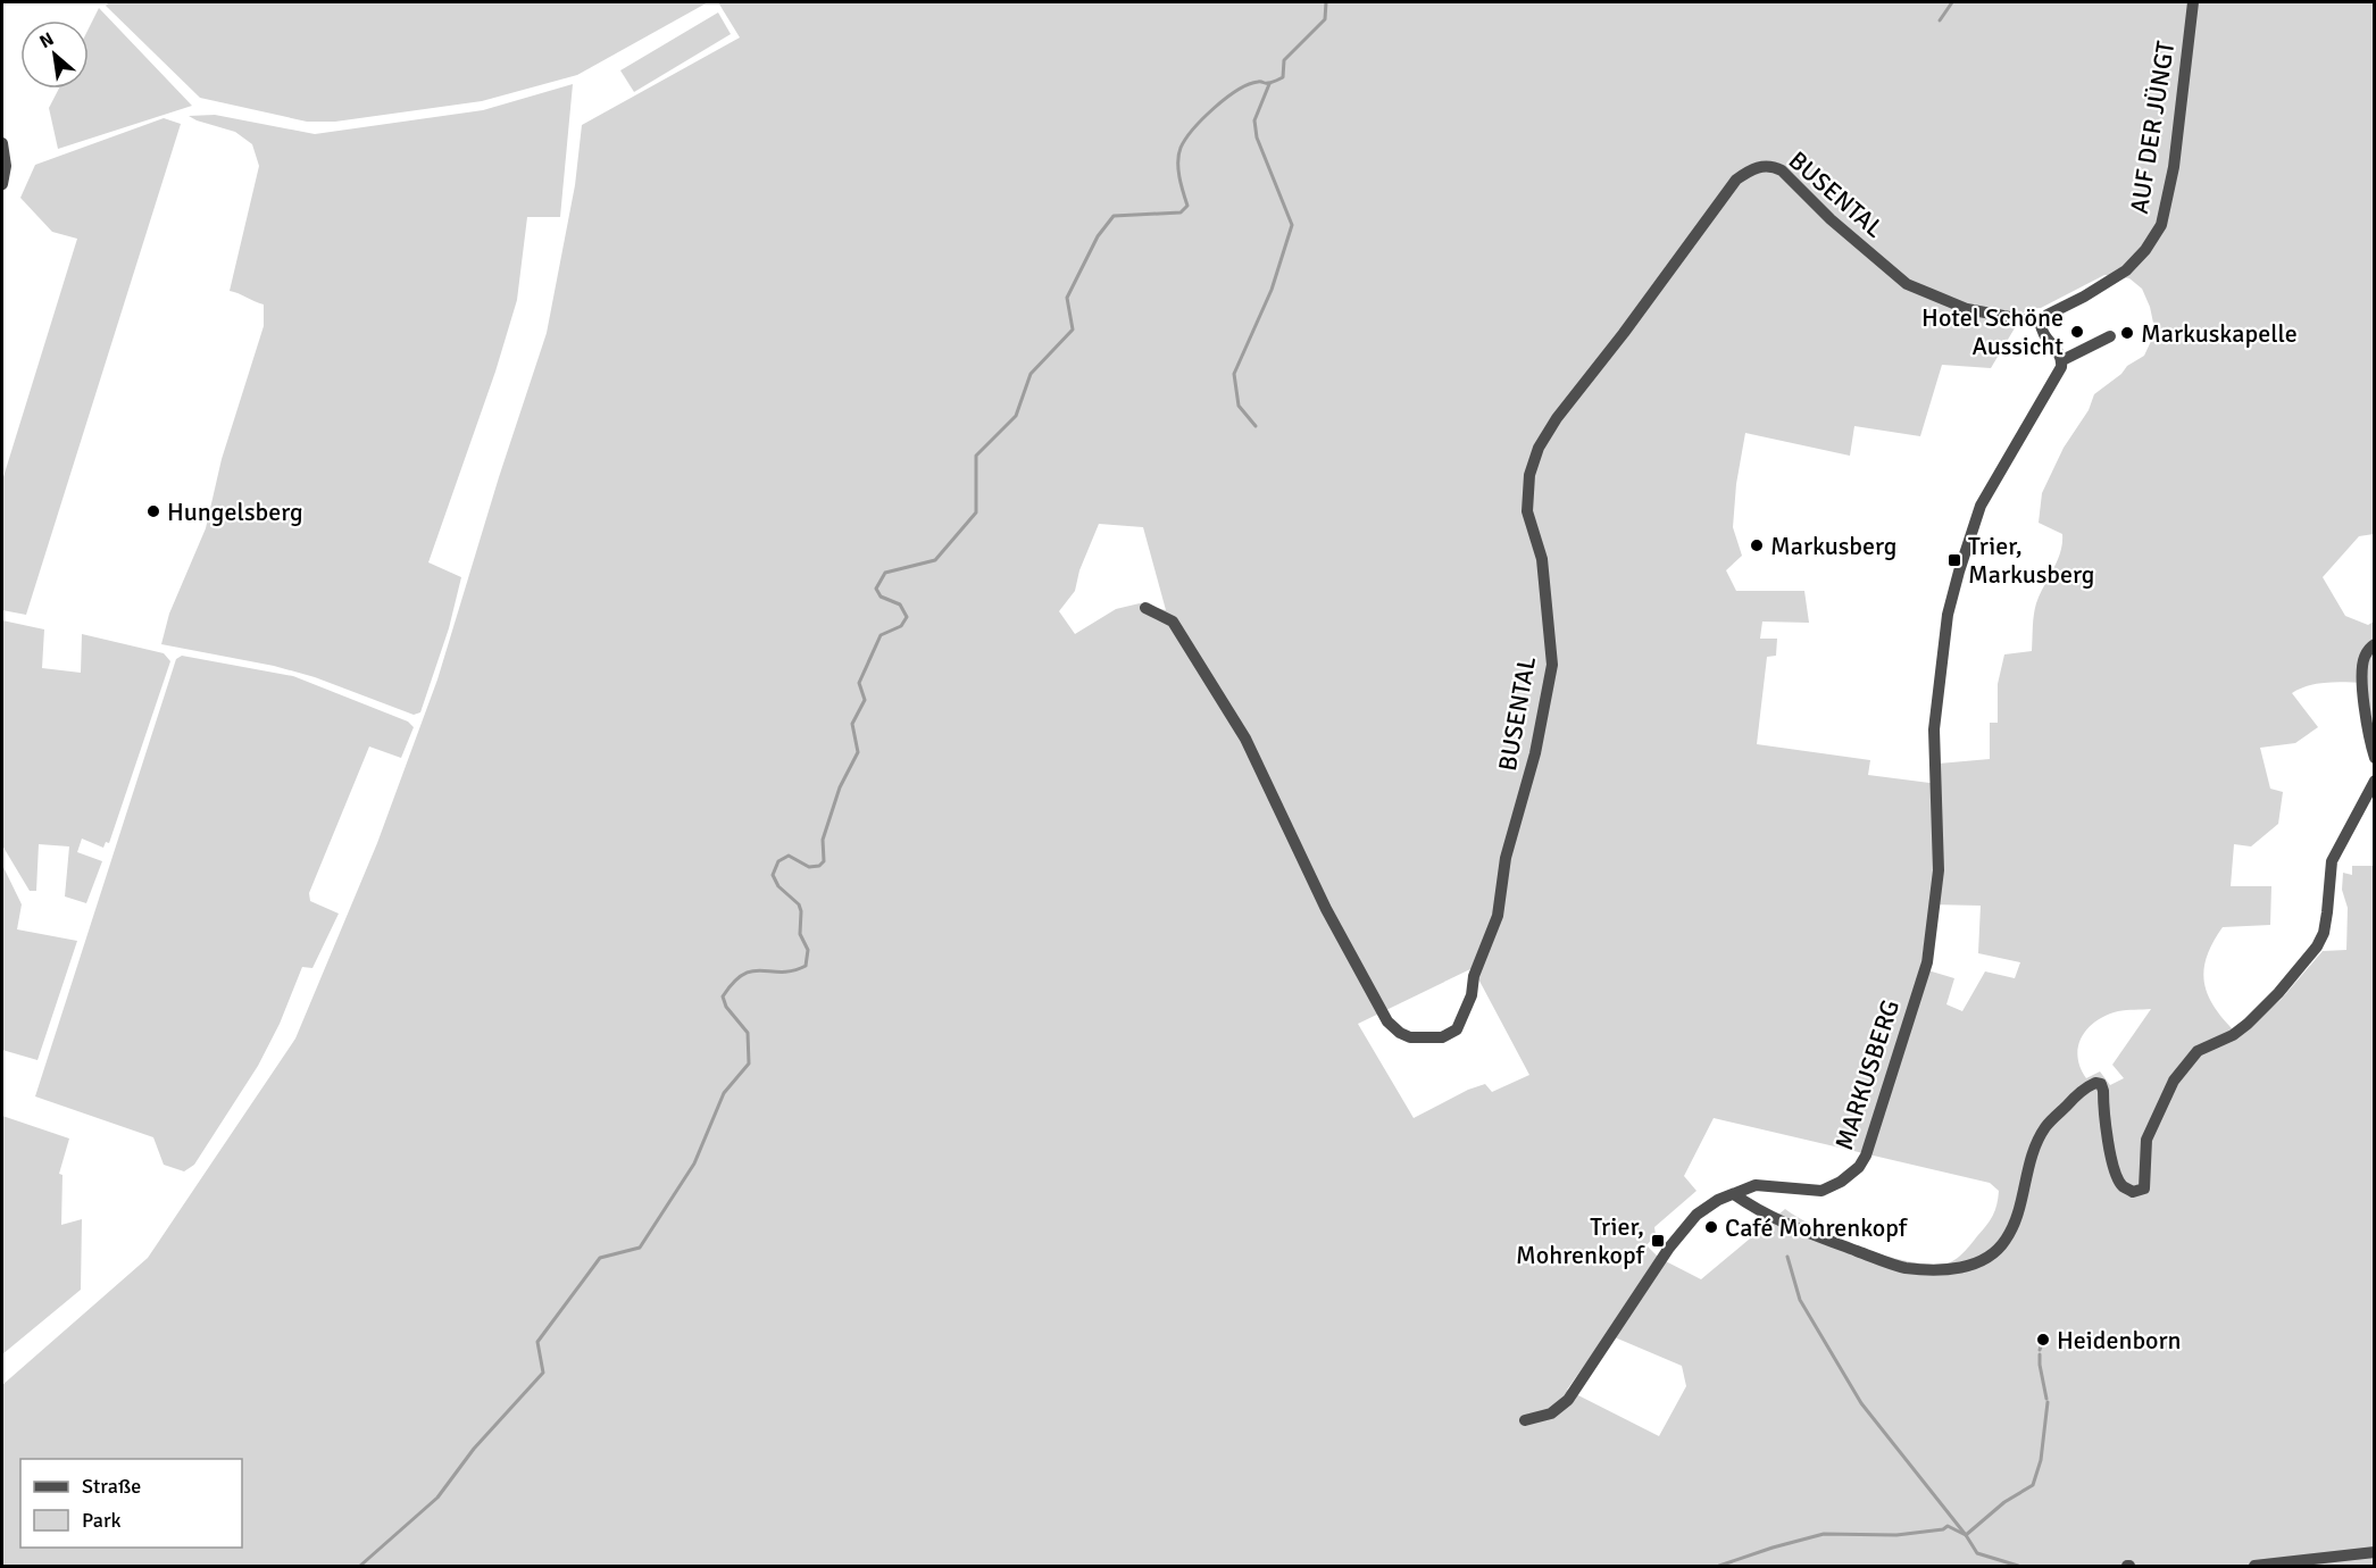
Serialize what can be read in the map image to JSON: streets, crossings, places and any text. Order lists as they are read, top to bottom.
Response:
{
  "streets": {
    "street": ["AUF DER JÜNGT", "BUSENTAL", "MARKUSBERG"]
  },
  "crossings": [
    ["AUF DER JÜNGT", "BUSENTAL"]
  ],
  "places": {
    "other": [
      "Hotel Schöne Aussicht",
      "Markuskapelle",
      "Hungelsberg",
      "Markusberg",
      "Café Mohrenkopf",
      "Heidenborn"
    ],
    "transit": ["Trier, Markusberg", "Trier, Mohrenkopf"]
  },
  "legend": ["Straße", "Park"],
  "north": "top left"
}
